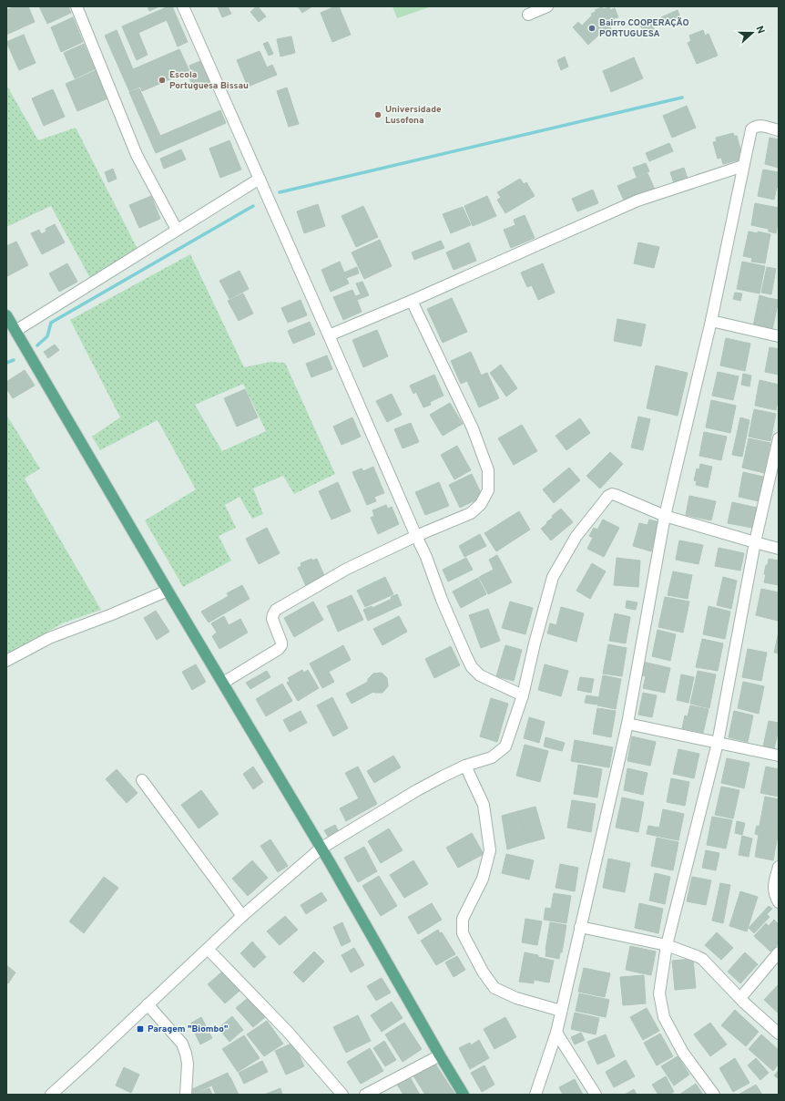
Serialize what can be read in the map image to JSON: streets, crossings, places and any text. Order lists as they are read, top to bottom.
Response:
{
  "places": {
    "other": ["Bairro COOPERAÇÃO PORTUGUESA", "Escola Portuguesa Bissau", "Universidade Lusofona"],
    "transit": ["Paragem \"Biombo\""]
  },
  "north": "right"
}
